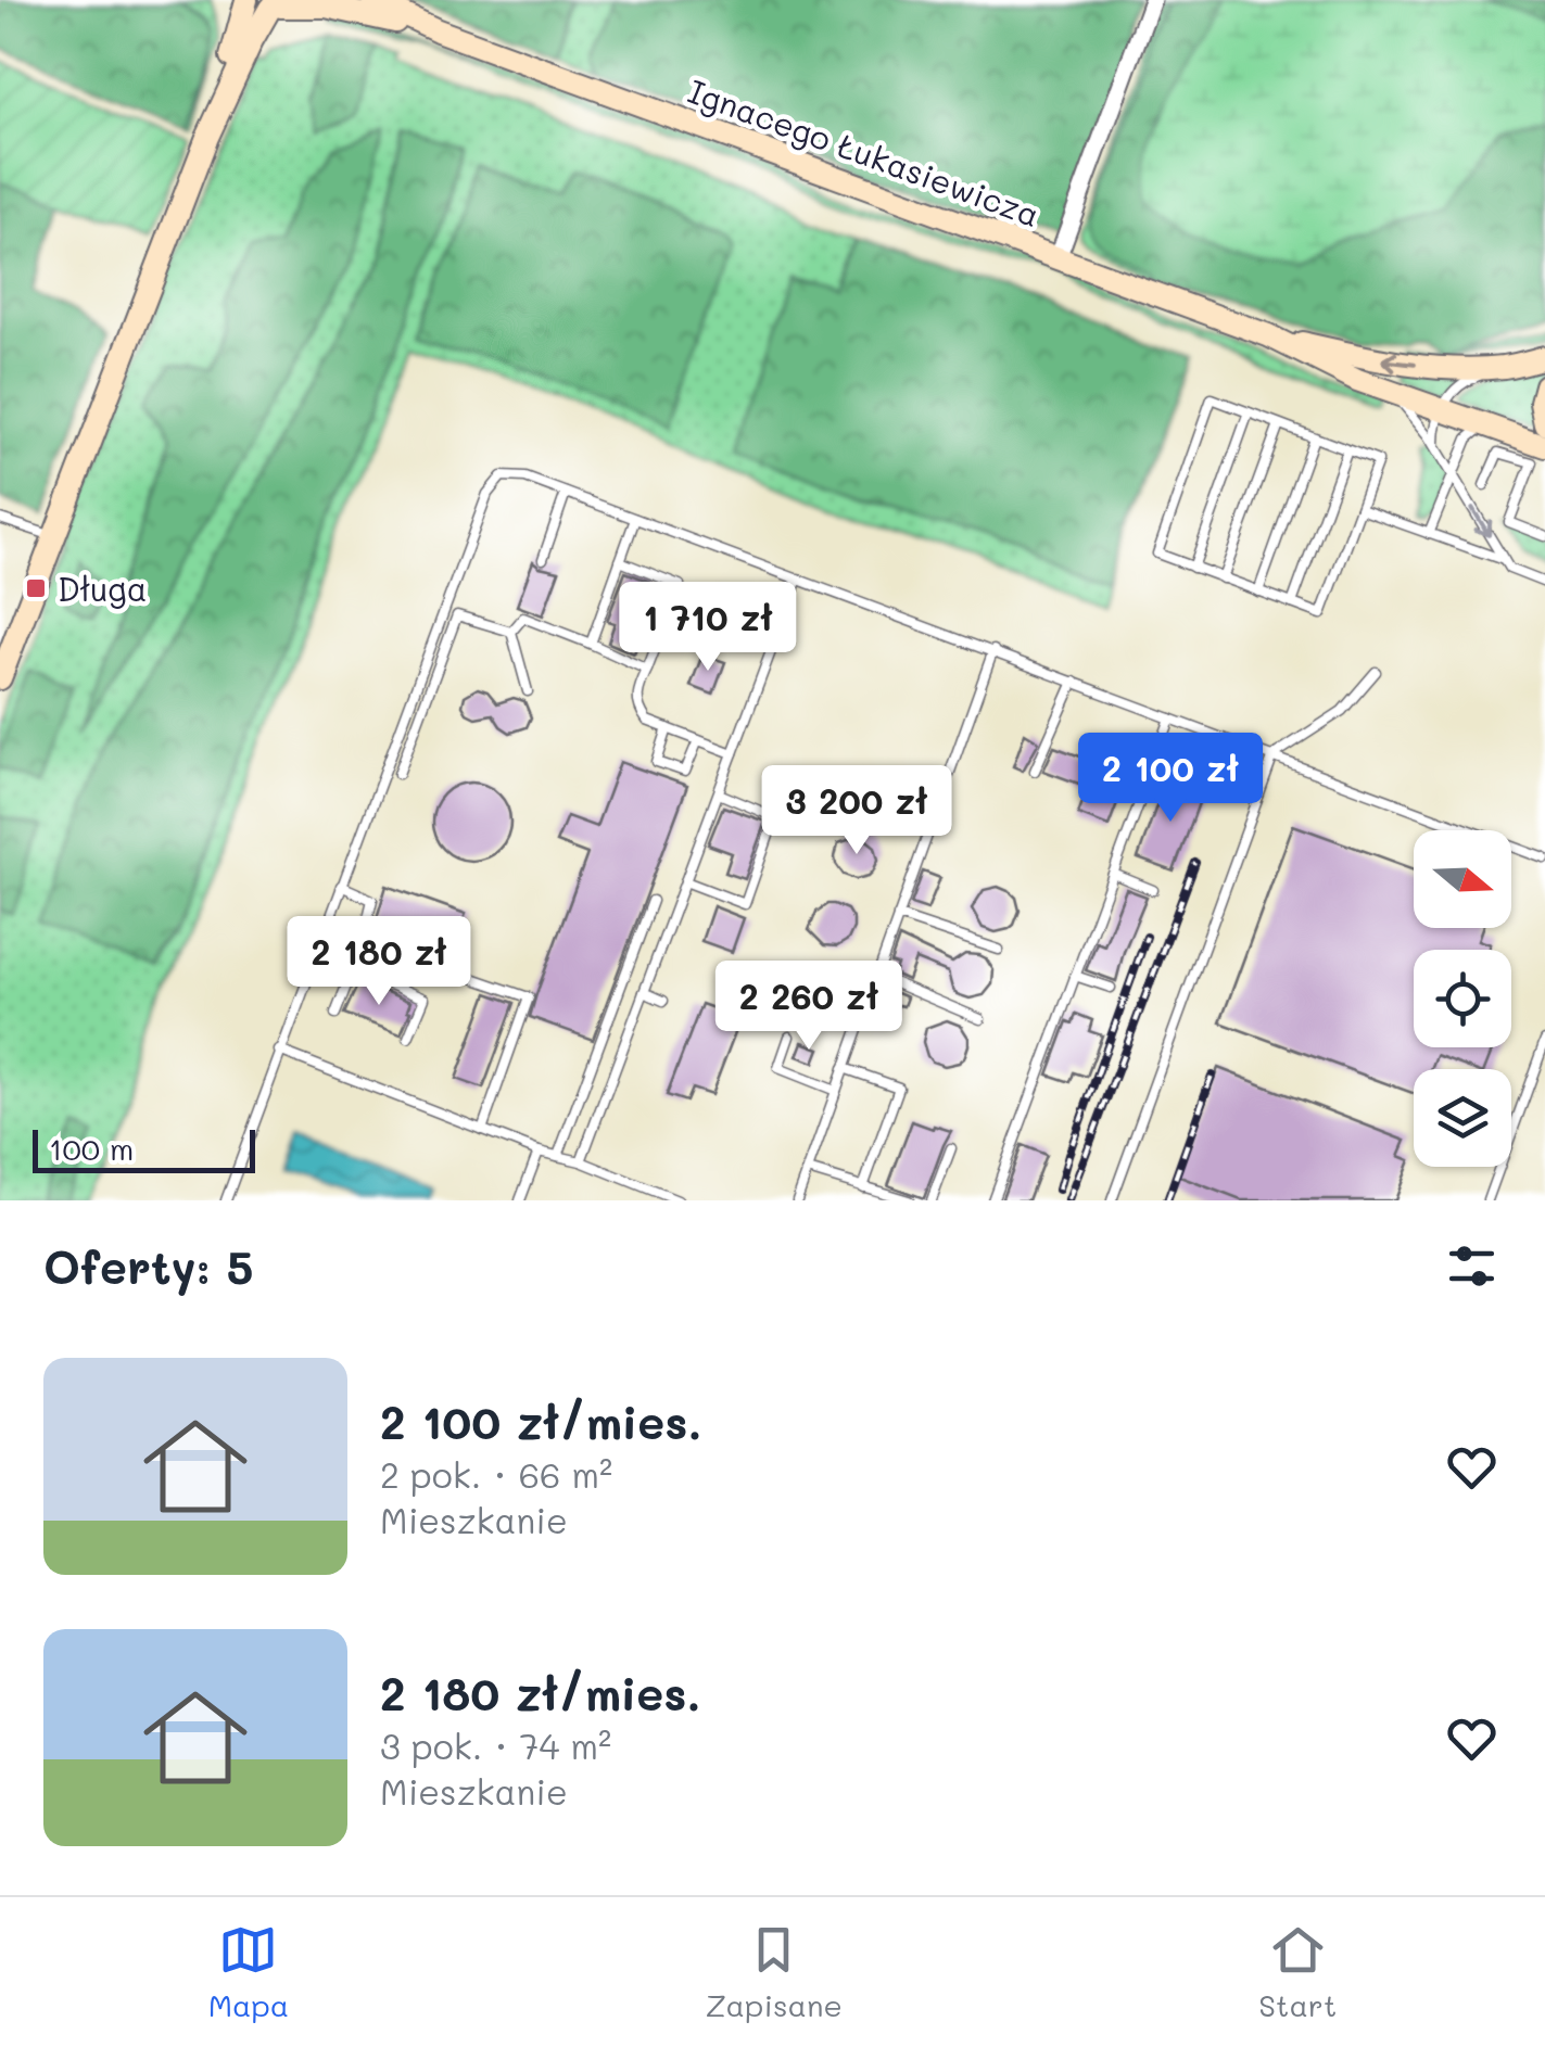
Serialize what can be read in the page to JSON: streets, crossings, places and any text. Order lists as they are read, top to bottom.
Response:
{
  "streets": {
    "main road": ["Ignacego Łukasiewicza"]
  },
  "places": {
    "transit": ["Długa"]
  },
  "scale_bar": "100 m",
  "north": "right",
  "page": {
    "price": [
      "1 710 zł",
      "2 100 zł",
      "3 200 zł",
      "2 180 zł",
      "2 260 zł"
    ],
    "scale": "100 m",
    "heading": "Oferty: 5",
    "list": [
      {
        "name": "2 100 zł/mies.",
        "note": "2 pok. · 66 m² · Mieszkanie"
      },
      {
        "name": "2 180 zł/mies.",
        "note": "3 pok. · 74 m² · Mieszkanie"
      }
    ],
    "tabs": ["Mapa", "Zapisane", "Start"]
  }
}
